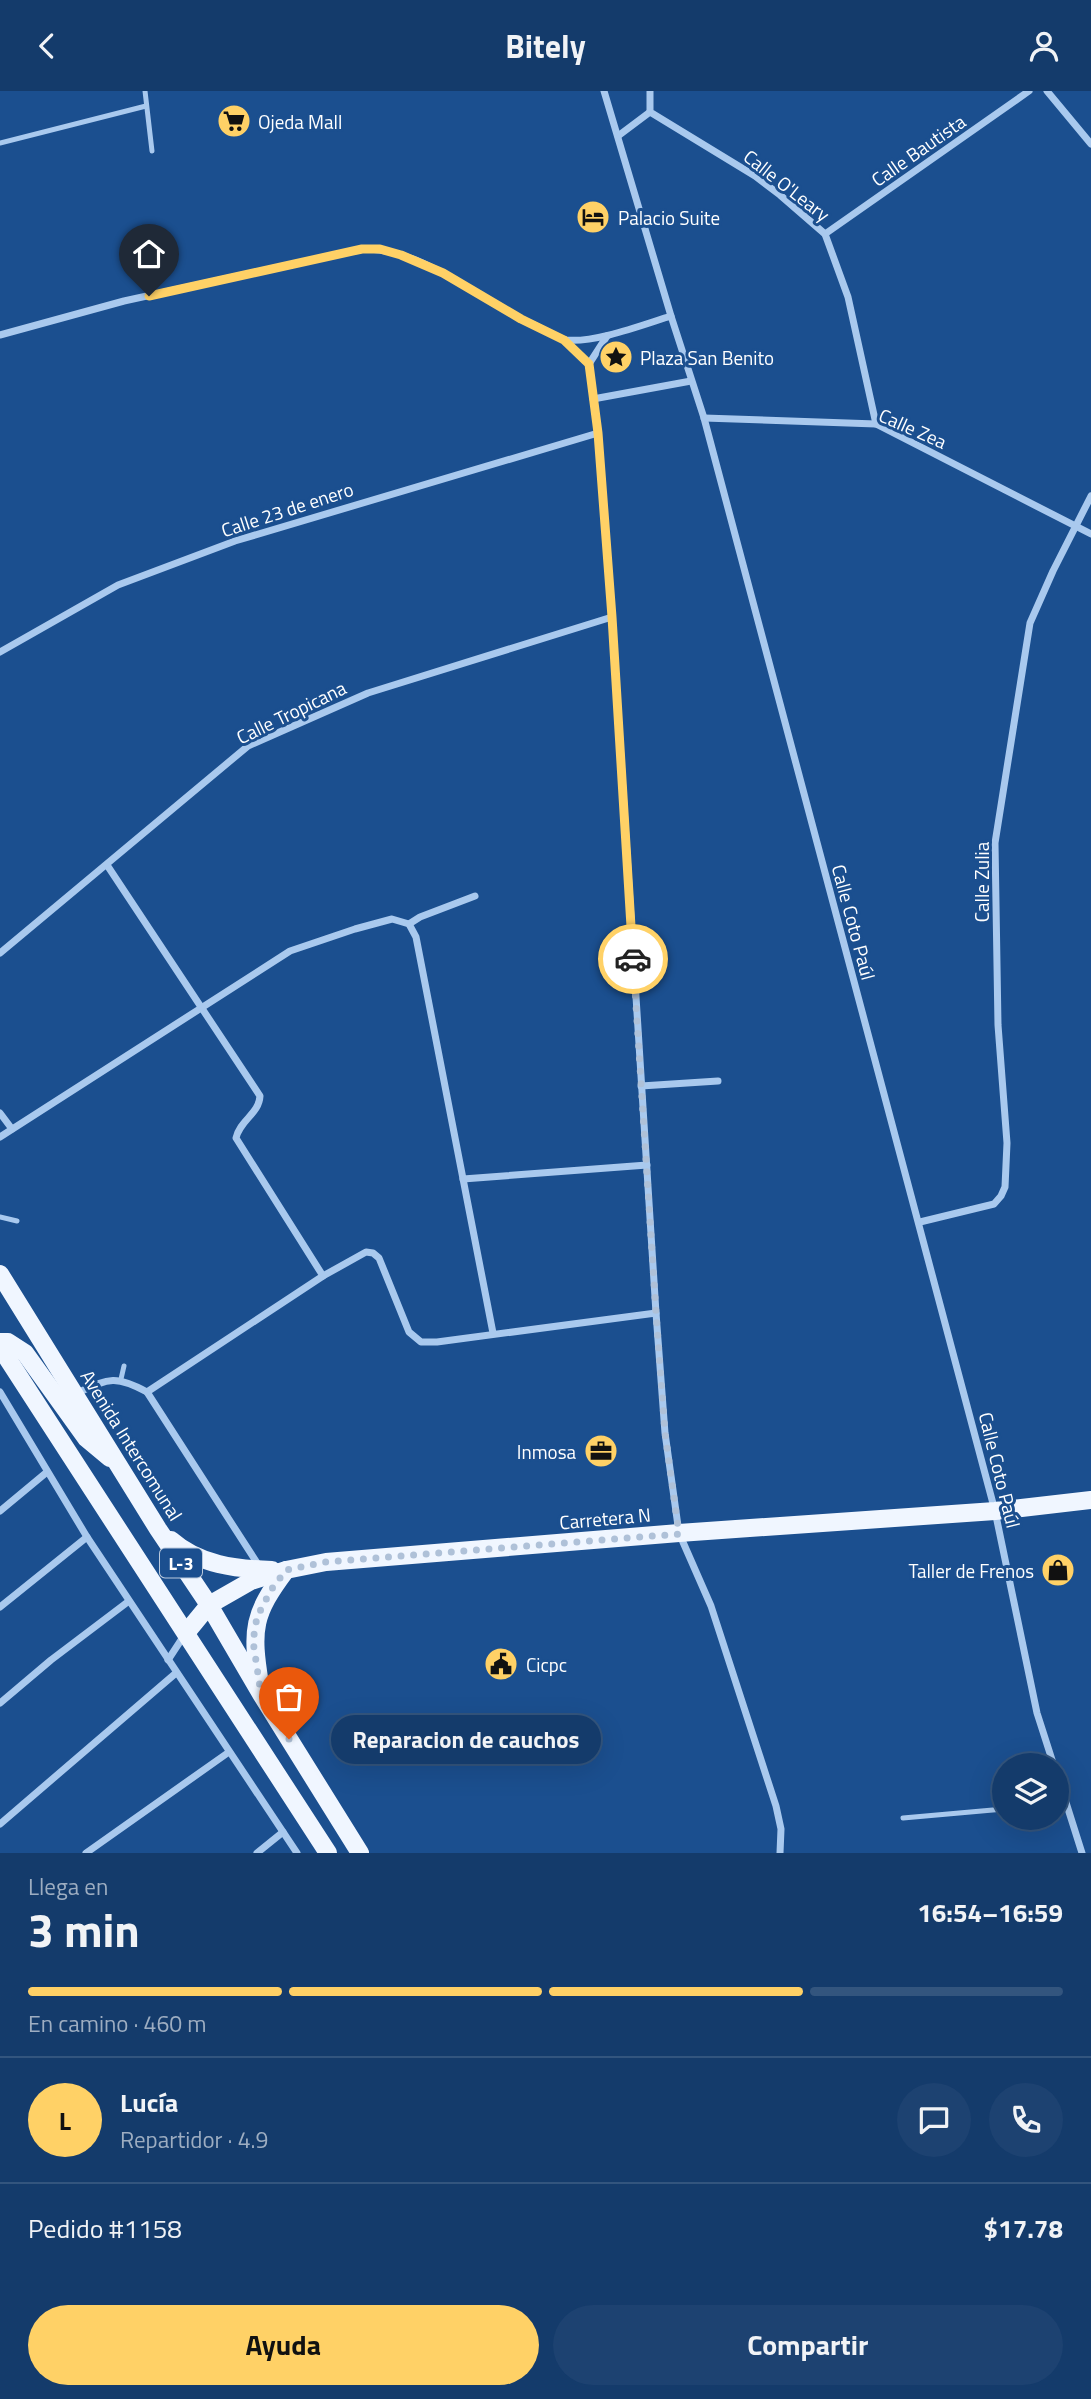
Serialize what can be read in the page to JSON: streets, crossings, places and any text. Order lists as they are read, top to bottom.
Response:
{
  "streets": {
    "main road": ["Avenida Intercomunal", "Carretera N", "L-3"],
    "street": [
      "Calle Bautista",
      "Calle O'Leary",
      "Calle Zea",
      "Calle 23 de enero",
      "Calle Tropicana",
      "Calle Zulia",
      "Calle Coto Paúl"
    ]
  },
  "crossings": [
    ["Calle Bautista", "Calle O'Leary"],
    ["Calle O'Leary", "Calle Zea"],
    ["Calle Zea", "Calle Zulia"],
    ["Calle Zea", "Calle Coto Paúl"],
    ["Calle Zulia", "Calle Coto Paúl"],
    ["Calle Coto Paúl", "Carretera N"],
    ["Avenida Intercomunal", "Carretera N"],
    ["Carretera N", "L-3"]
  ],
  "places": {
    "supermarket": ["Ojeda Mall"],
    "hotel": ["Palacio Suite"],
    "place": ["Plaza San Benito"],
    "office": ["Inmosa"],
    "shop": ["Taller de Frenos"],
    "public building": ["Cicpc"],
    "other": ["Reparacion de cauchos"]
  },
  "page": {
    "header": "Bitely",
    "bubble": "Reparacion de cauchos",
    "heading": ["3 min", "Llega en", "16:54–16:59"],
    "panel": [
      "Lucía",
      "Repartidor · 4.9",
      "Pedido #1158",
      "$17.78"
    ],
    "bar": "En camino · 460 m",
    "round": "L",
    "buttons": ["Ayuda", "Compartir"]
  }
}
